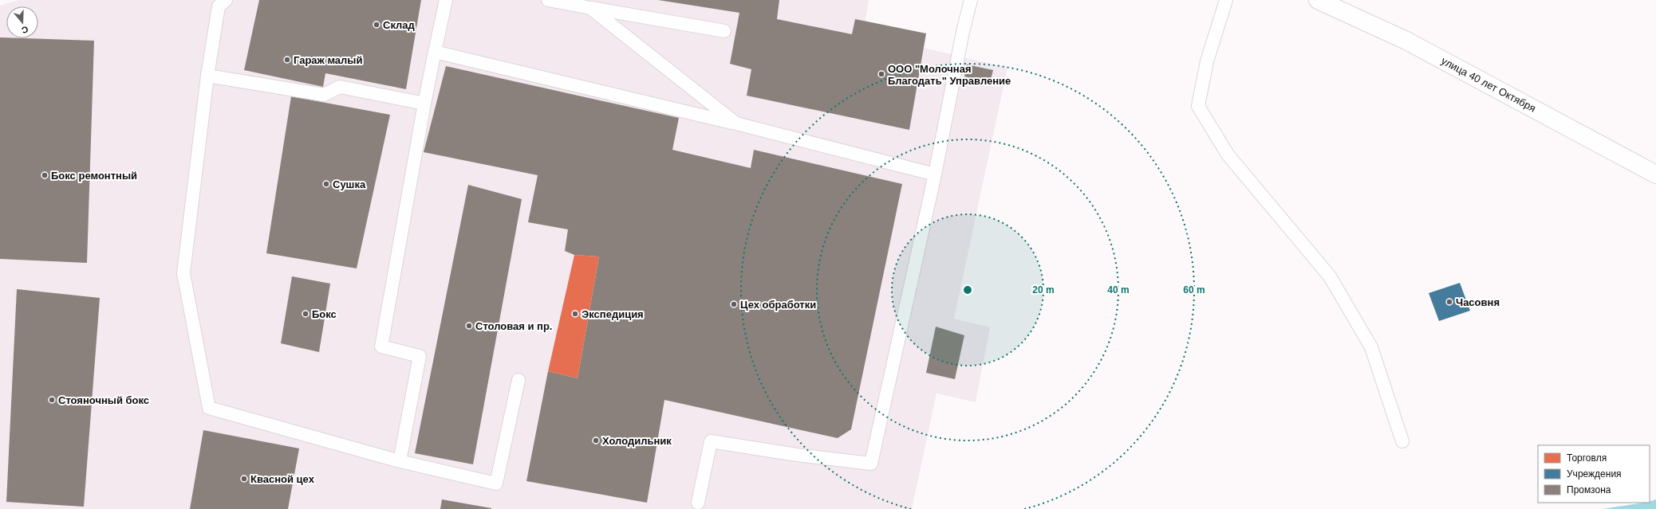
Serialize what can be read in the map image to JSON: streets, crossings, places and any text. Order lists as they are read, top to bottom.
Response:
{
  "streets": {
    "main road": ["улица 40 лет Октября"]
  },
  "places": [
    "Склад",
    "Гараж малый",
    "ООО \"Молочная Благодать\" Управление",
    "Бокс ремонтный",
    "Сушка",
    "Часовня",
    "Цех обработки",
    "Бокс",
    "Экспедиция",
    "Столовая и пр.",
    "Стояночный бокс",
    "Холодильник",
    "Квасной цех"
  ],
  "legend": ["Торговля", "Учреждения", "Промзона"],
  "north": "bottom",
  "rings": ["20 m", "40 m", "60 m"]
}
